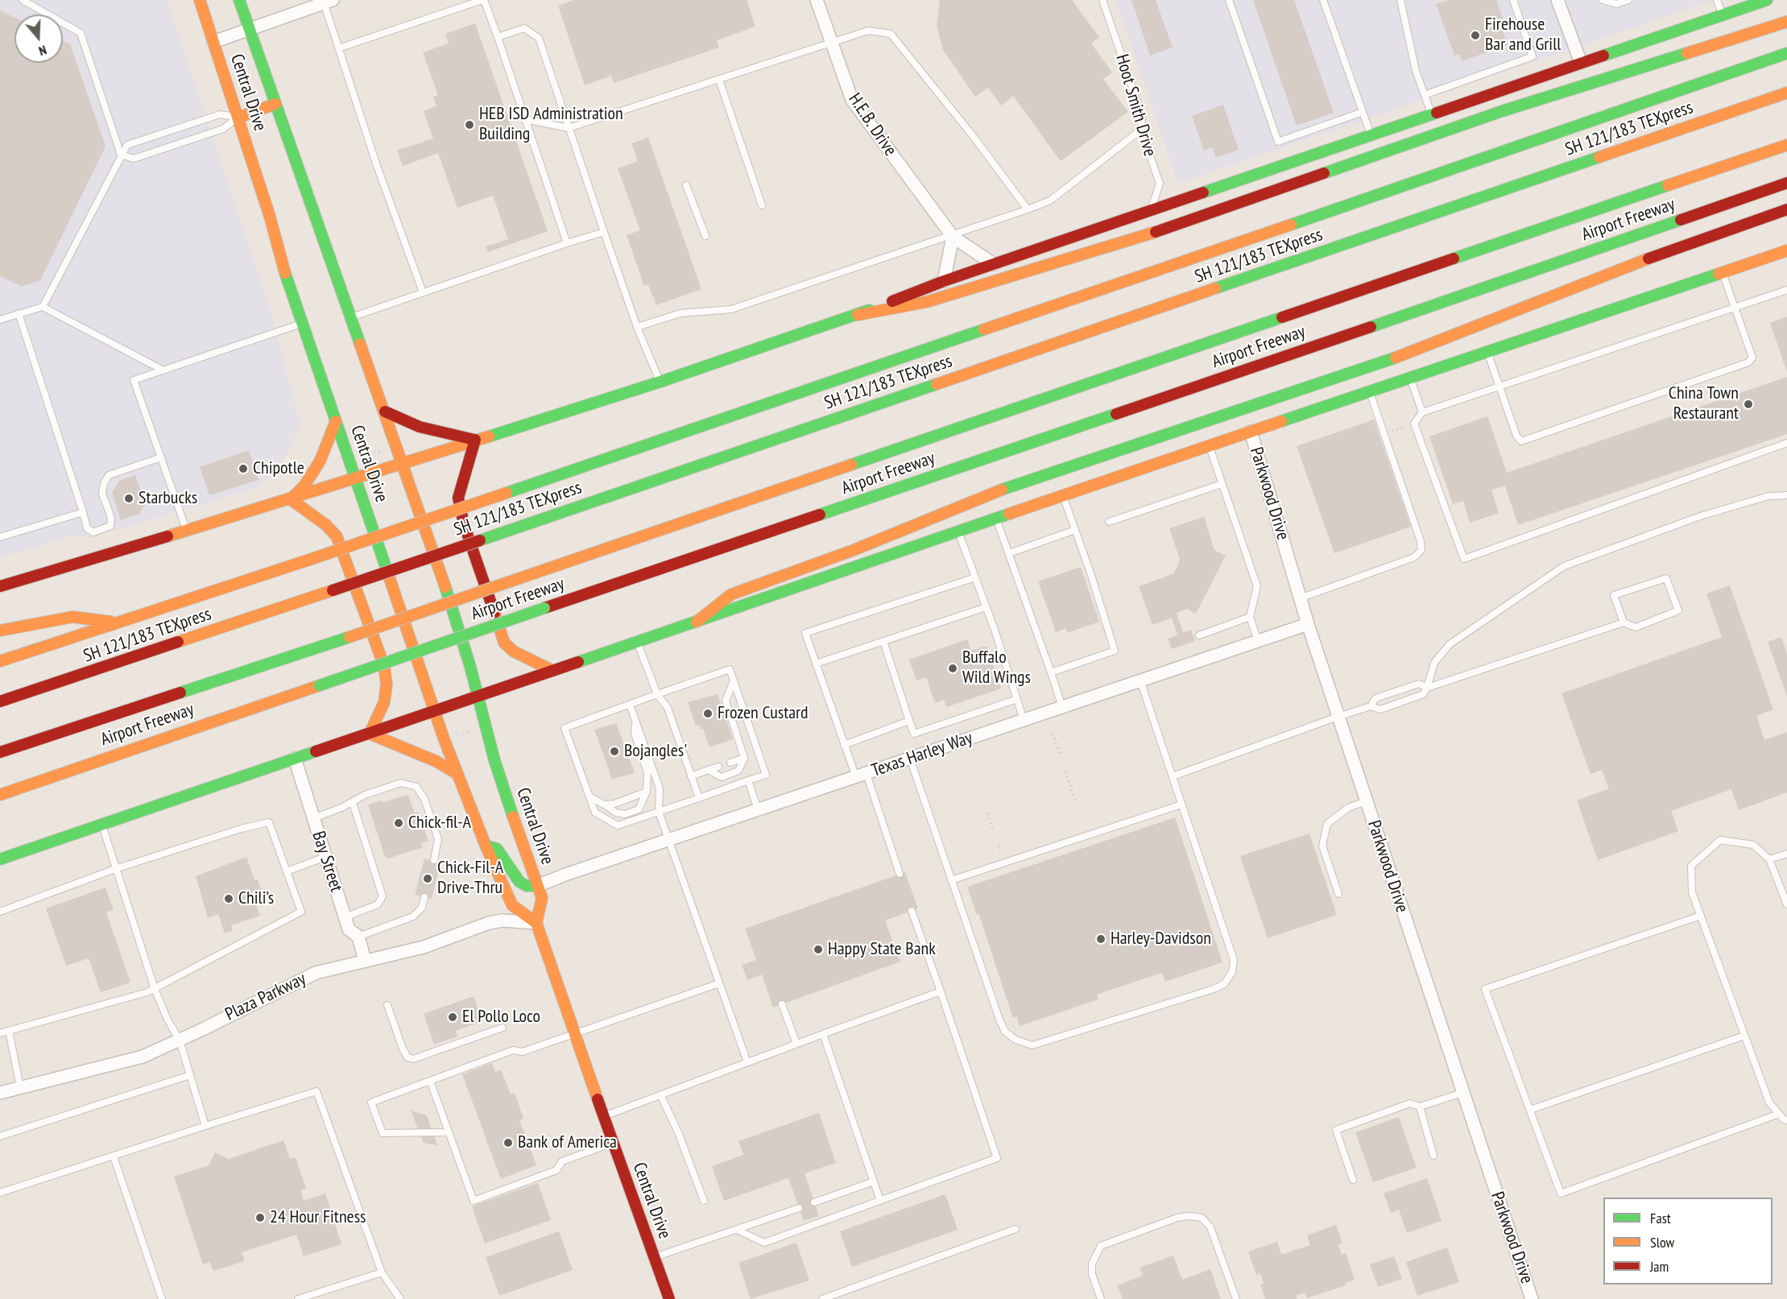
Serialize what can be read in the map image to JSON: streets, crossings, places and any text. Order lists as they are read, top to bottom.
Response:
{
  "streets": {
    "main road": ["Central Drive", "SH 121/183 TEXpress", "Airport Freeway"],
    "street": [
      "H.E.B. Drive",
      "Parkwood Drive",
      "Texas Harley Way",
      "Bay Street",
      "Plaza Parkway"
    ],
    "lane": ["Hoot Smith Drive"]
  },
  "crossings": [
    ["Central Drive", "Texas Harley Way"],
    ["Central Drive", "Plaza Parkway"],
    ["Parkwood Drive", "Texas Harley Way"],
    ["Bay Street", "Plaza Parkway"]
  ],
  "places": [
    "Firehouse Bar and Grill",
    "HEB ISD Administration Building",
    "China Town Restaurant",
    "Chipotle",
    "Starbucks",
    "Buffalo Wild Wings",
    "Frozen Custard",
    "Bojangles'",
    "Chick-fil-A",
    "Chick-Fil-A Drive-Thru",
    "Chili’s",
    "Harley-Davidson",
    "Happy State Bank",
    "El Pollo Loco",
    "Bank of America",
    "24 Hour Fitness"
  ],
  "legend": ["Fast", "Slow", "Jam"],
  "north": "bottom"
}
